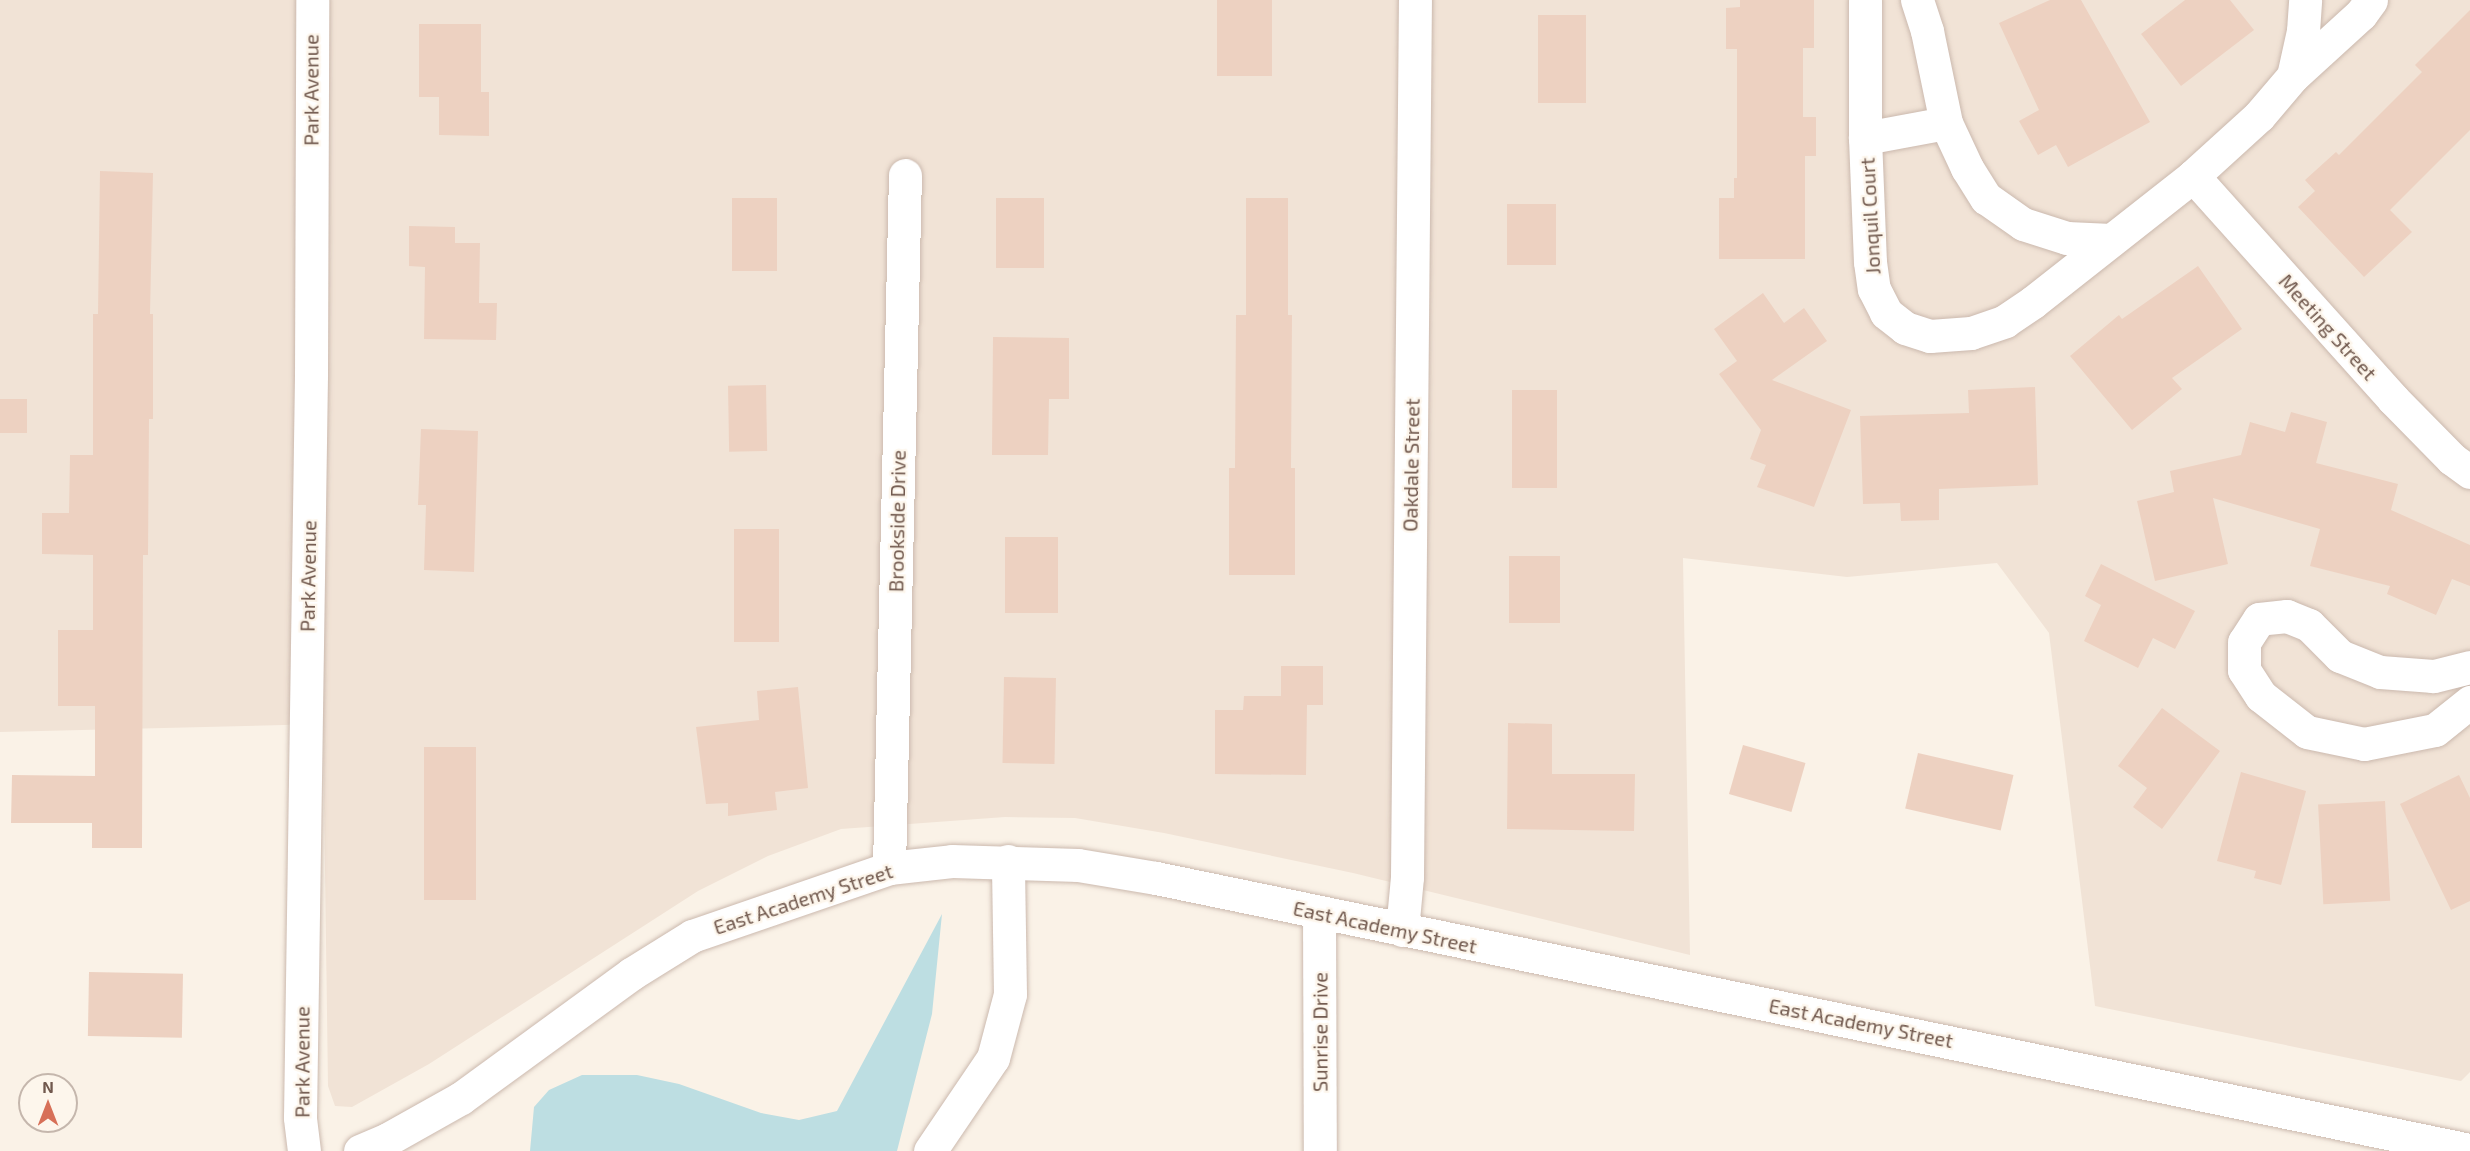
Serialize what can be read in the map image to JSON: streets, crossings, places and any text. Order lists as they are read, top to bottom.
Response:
{
  "streets": {
    "street": [
      "Park Avenue",
      "Jonquil Court",
      "Meeting Street",
      "Oakdale Street",
      "Brookside Drive",
      "East Academy Street",
      "Sunrise Drive"
    ]
  },
  "crossings": [
    ["Jonquil Court", "Meeting Street"],
    ["Oakdale Street", "East Academy Street"],
    ["Brookside Drive", "East Academy Street"],
    ["East Academy Street", "Sunrise Drive"]
  ],
  "north": "top"
}
